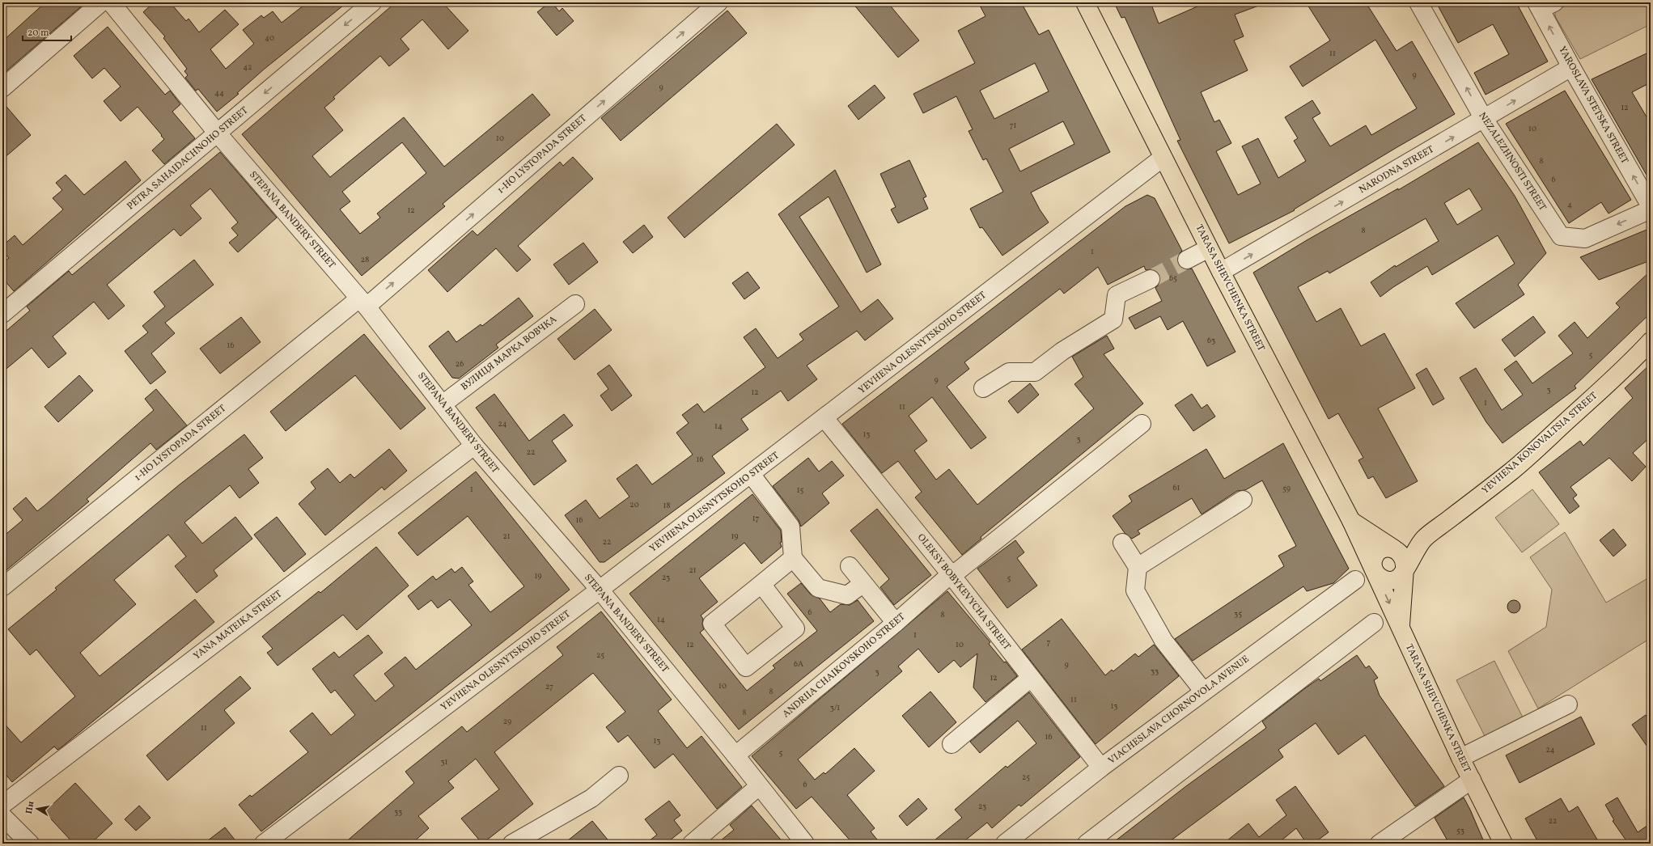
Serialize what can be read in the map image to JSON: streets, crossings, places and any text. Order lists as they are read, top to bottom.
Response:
{
  "streets": {
    "main road": ["TARASA SHEVCHENKA STREET", "YEVHENA KONOVALTSIA STREET"],
    "street": [
      "YAROSLAVA STETSKA STREET",
      "1-HO LYSTOPADA STREET",
      "PETRA SAHAIDACHNOHO STREET",
      "NEZALEZHNOSTI STREET",
      "NARODNA STREET",
      "STEPANA BANDERY STREET",
      "YEVHENA OLESNYTSKOHO STREET",
      "ВУЛИЦЯ МАРКА ВОВЧКА",
      "OLEKSY BOBYKEVYCHA STREET",
      "YANA MATEIKA STREET",
      "ANDRIIA CHAIKOVSKOHO STREET",
      "VIACHESLAVA CHORNOVOLA AVENUE"
    ]
  },
  "crossings": [
    ["YAROSLAVA STETSKA STREET", "NARODNA STREET"],
    ["1-HO LYSTOPADA STREET", "STEPANA BANDERY STREET"],
    ["PETRA SAHAIDACHNOHO STREET", "STEPANA BANDERY STREET"],
    ["NEZALEZHNOSTI STREET", "NARODNA STREET"],
    ["NARODNA STREET", "TARASA SHEVCHENKA STREET"],
    ["STEPANA BANDERY STREET", "YEVHENA OLESNYTSKOHO STREET"],
    ["STEPANA BANDERY STREET", "ВУЛИЦЯ МАРКА ВОВЧКА"],
    ["STEPANA BANDERY STREET", "YANA MATEIKA STREET"],
    ["STEPANA BANDERY STREET", "ANDRIIA CHAIKOVSKOHO STREET"],
    ["TARASA SHEVCHENKA STREET", "YEVHENA OLESNYTSKOHO STREET"],
    ["TARASA SHEVCHENKA STREET", "YEVHENA KONOVALTSIA STREET"],
    ["YEVHENA OLESNYTSKOHO STREET", "OLEKSY BOBYKEVYCHA STREET"],
    ["OLEKSY BOBYKEVYCHA STREET", "ANDRIIA CHAIKOVSKOHO STREET"],
    ["OLEKSY BOBYKEVYCHA STREET", "VIACHESLAVA CHORNOVOLA AVENUE"]
  ],
  "one_way": [
    "YAROSLAVA STETSKA STREET",
    "1-HO LYSTOPADA STREET",
    "PETRA SAHAIDACHNOHO STREET",
    "NEZALEZHNOSTI STREET",
    "NARODNA STREET"
  ],
  "house_numbers": [
    "40",
    "11",
    "42",
    "9",
    "9",
    "44",
    "12",
    "71",
    "10",
    "10",
    "8",
    "6",
    "4",
    "12",
    "8",
    "1",
    "28",
    "65",
    "63",
    "16",
    "5",
    "26",
    "9",
    "3",
    "12",
    "1",
    "11",
    "24",
    "14",
    "13",
    "3",
    "22",
    "16",
    "61",
    "59",
    "1",
    "15",
    "20",
    "18",
    "17",
    "16",
    "21",
    "19",
    "22",
    "21",
    "19",
    "23",
    "5",
    "6",
    "35",
    "8",
    "14",
    "1",
    "7",
    "12",
    "10",
    "25",
    "6А",
    "9",
    "33",
    "3",
    "12",
    "10",
    "27",
    "8",
    "11",
    "13",
    "3/1",
    "8",
    "29",
    "11",
    "16",
    "13",
    "24",
    "5",
    "31",
    "25",
    "6",
    "23",
    "33",
    "22",
    "53"
  ],
  "scale_bar": "20 m",
  "north": "left"
}
